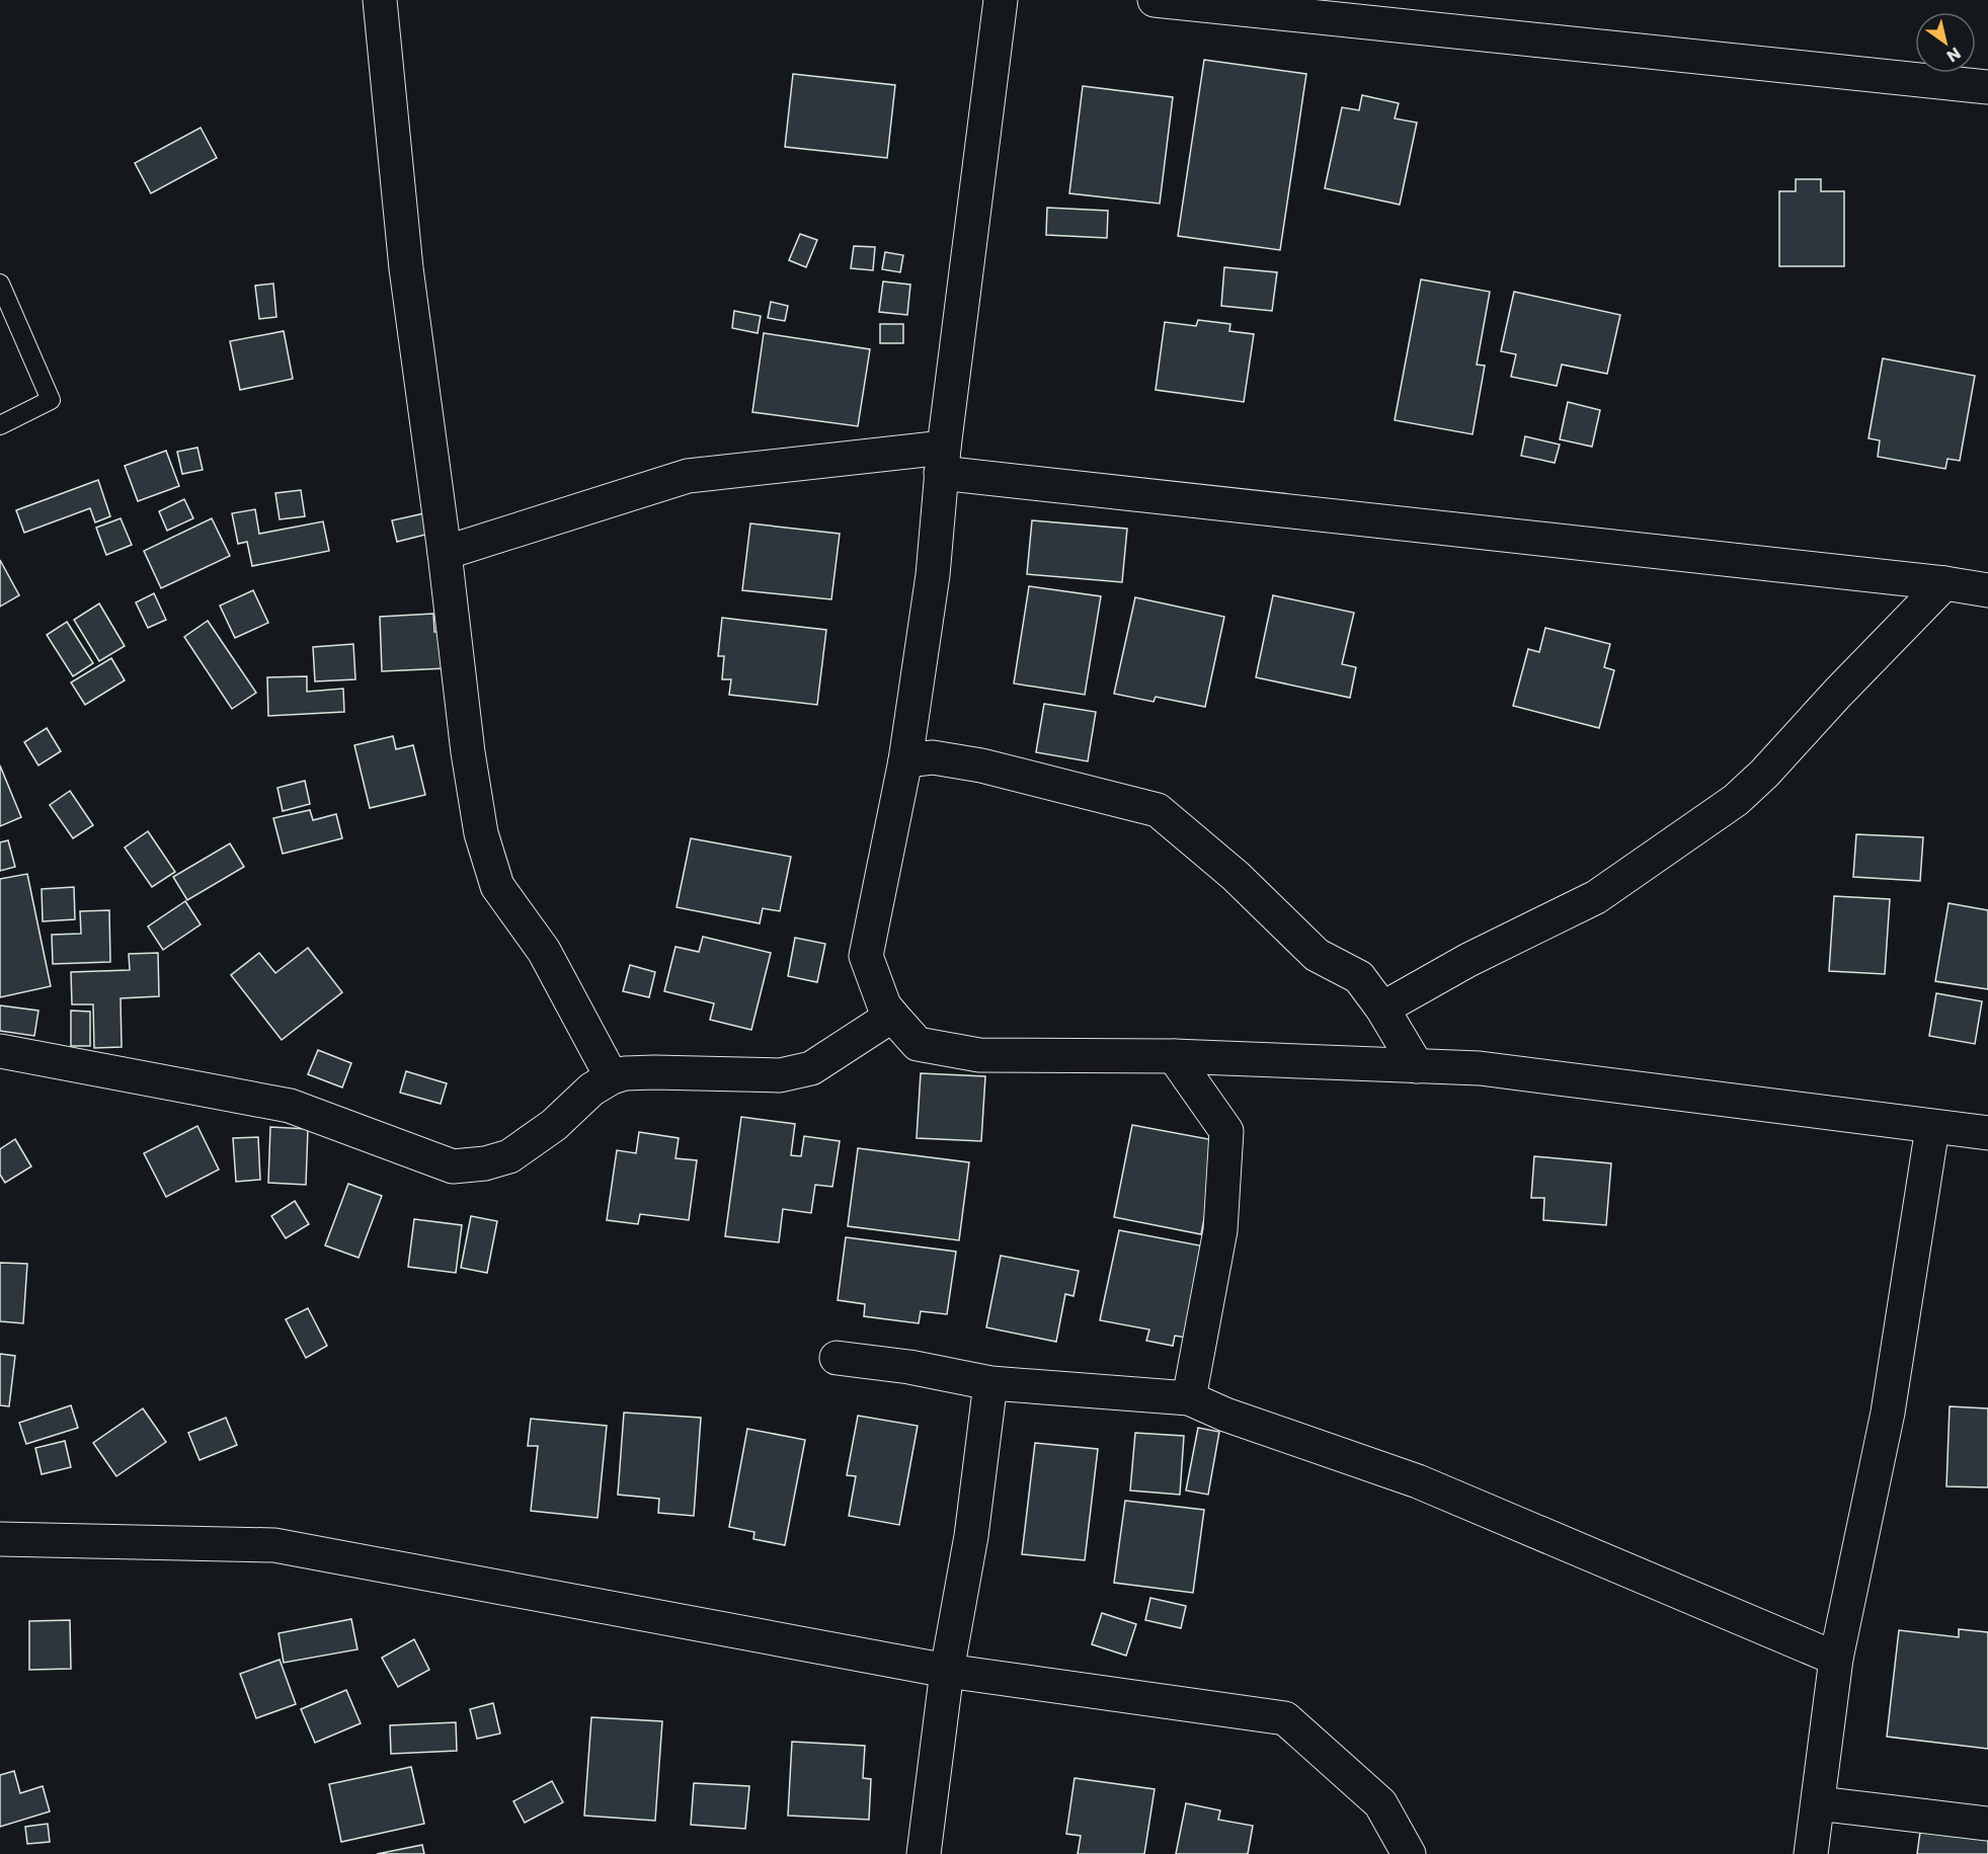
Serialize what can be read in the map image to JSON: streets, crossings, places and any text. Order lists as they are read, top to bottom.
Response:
{
  "north": "bottom right"
}
